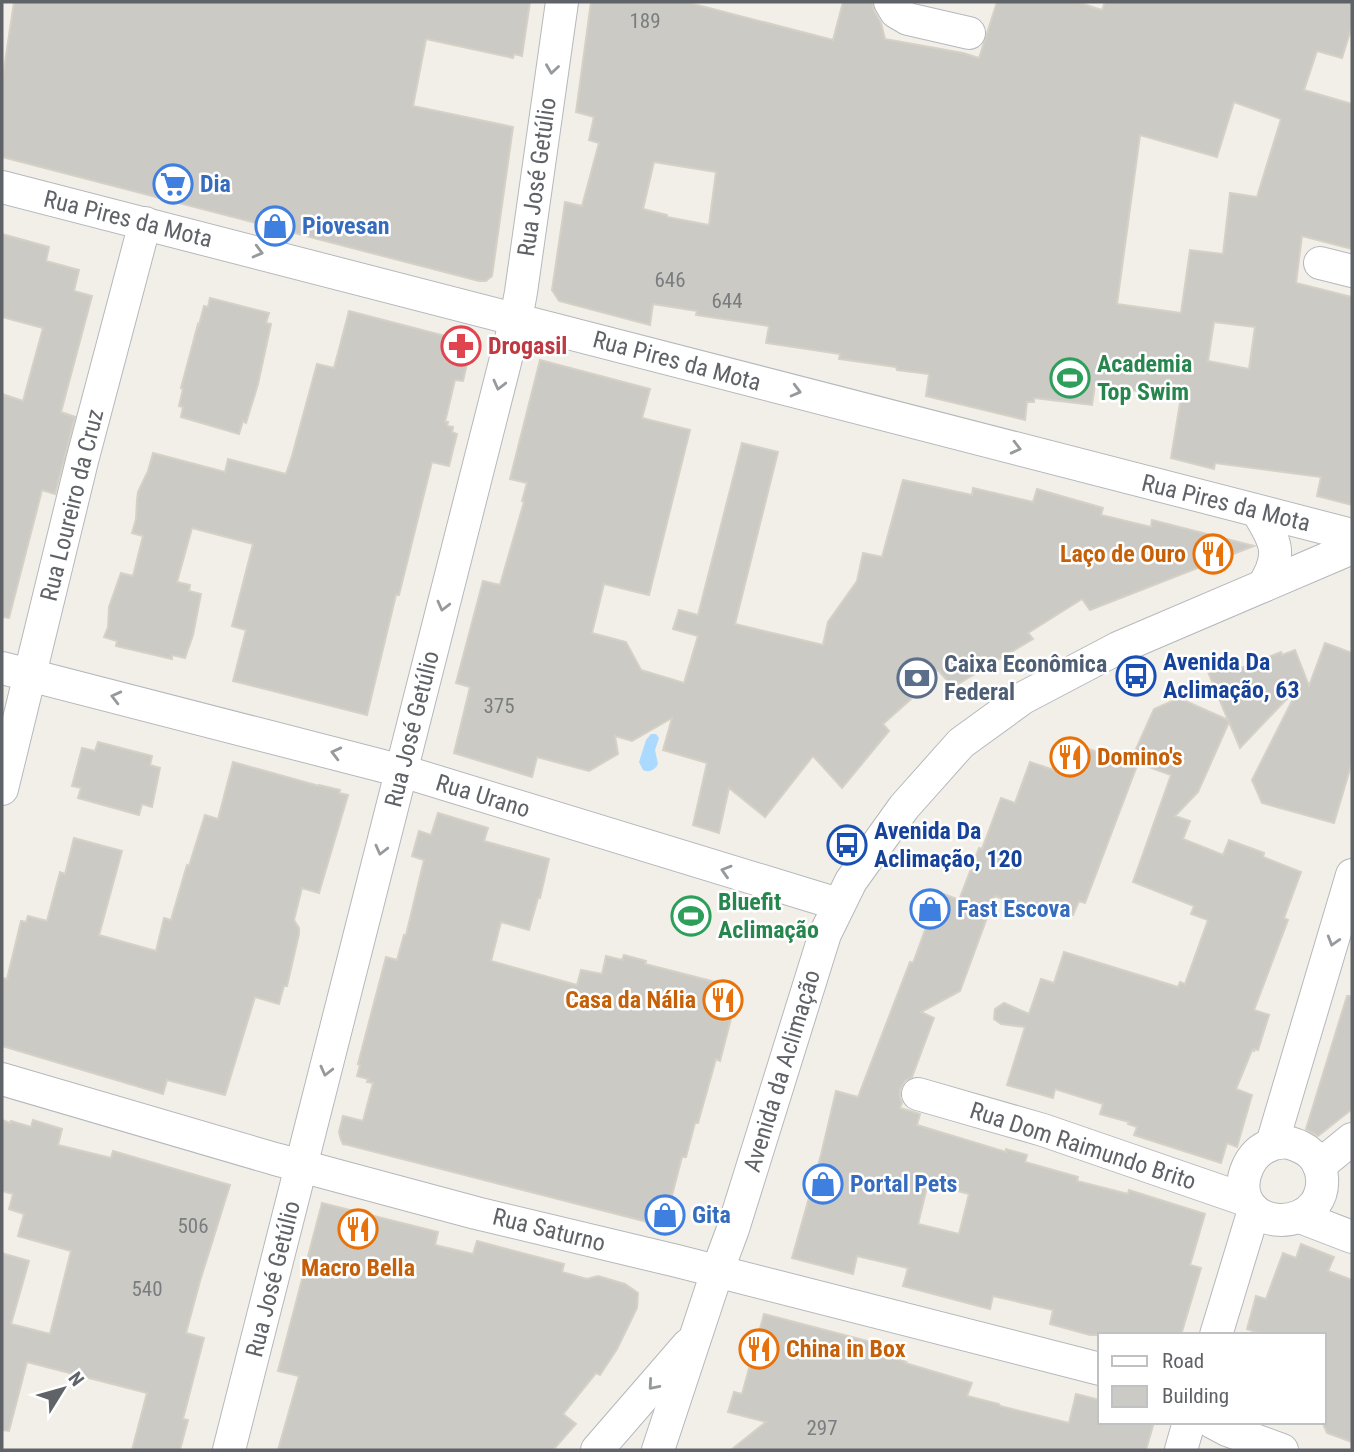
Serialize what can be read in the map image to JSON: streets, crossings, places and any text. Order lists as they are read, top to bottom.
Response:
{
  "streets": {
    "street": [
      "Rua José Getúlio",
      "Rua Pires da Mota",
      "Rua Loureiro da Cruz",
      "Rua Urano",
      "Avenida da Aclimação",
      "Rua Dom Raimundo Brito",
      "Rua Saturno"
    ]
  },
  "crossings": [
    ["Rua José Getúlio", "Rua Pires da Mota"],
    ["Rua José Getúlio", "Rua Urano"],
    ["Rua José Getúlio", "Rua Saturno"],
    ["Rua Pires da Mota", "Rua Loureiro da Cruz"],
    ["Rua Loureiro da Cruz", "Rua Urano"],
    ["Rua Urano", "Avenida da Aclimação"],
    ["Avenida da Aclimação", "Rua Saturno"]
  ],
  "one_way": ["Rua José Getúlio", "Rua Pires da Mota", "Rua Urano"],
  "places": {
    "supermarket": ["Dia"],
    "shop": [
      "Piovesan",
      "Fast Escova",
      "Portal Pets",
      "Gita"
    ],
    "pharmacy": ["Drogasil"],
    "sports": ["Academia Top Swim", "Bluefit Aclimação"],
    "restaurant": [
      "Laço de Ouro",
      "Domino's",
      "Casa da Nália",
      "Macro Bella",
      "China in Box"
    ],
    "bus stop": ["Avenida Da Aclimação, 63", "Avenida Da Aclimação, 120"],
    "bank": ["Caixa Econômica Federal"]
  },
  "house_numbers": [
    "189",
    "646",
    "644",
    "375",
    "506",
    "540",
    "297"
  ],
  "legend": ["Road", "Building"],
  "north": "top right"
}
